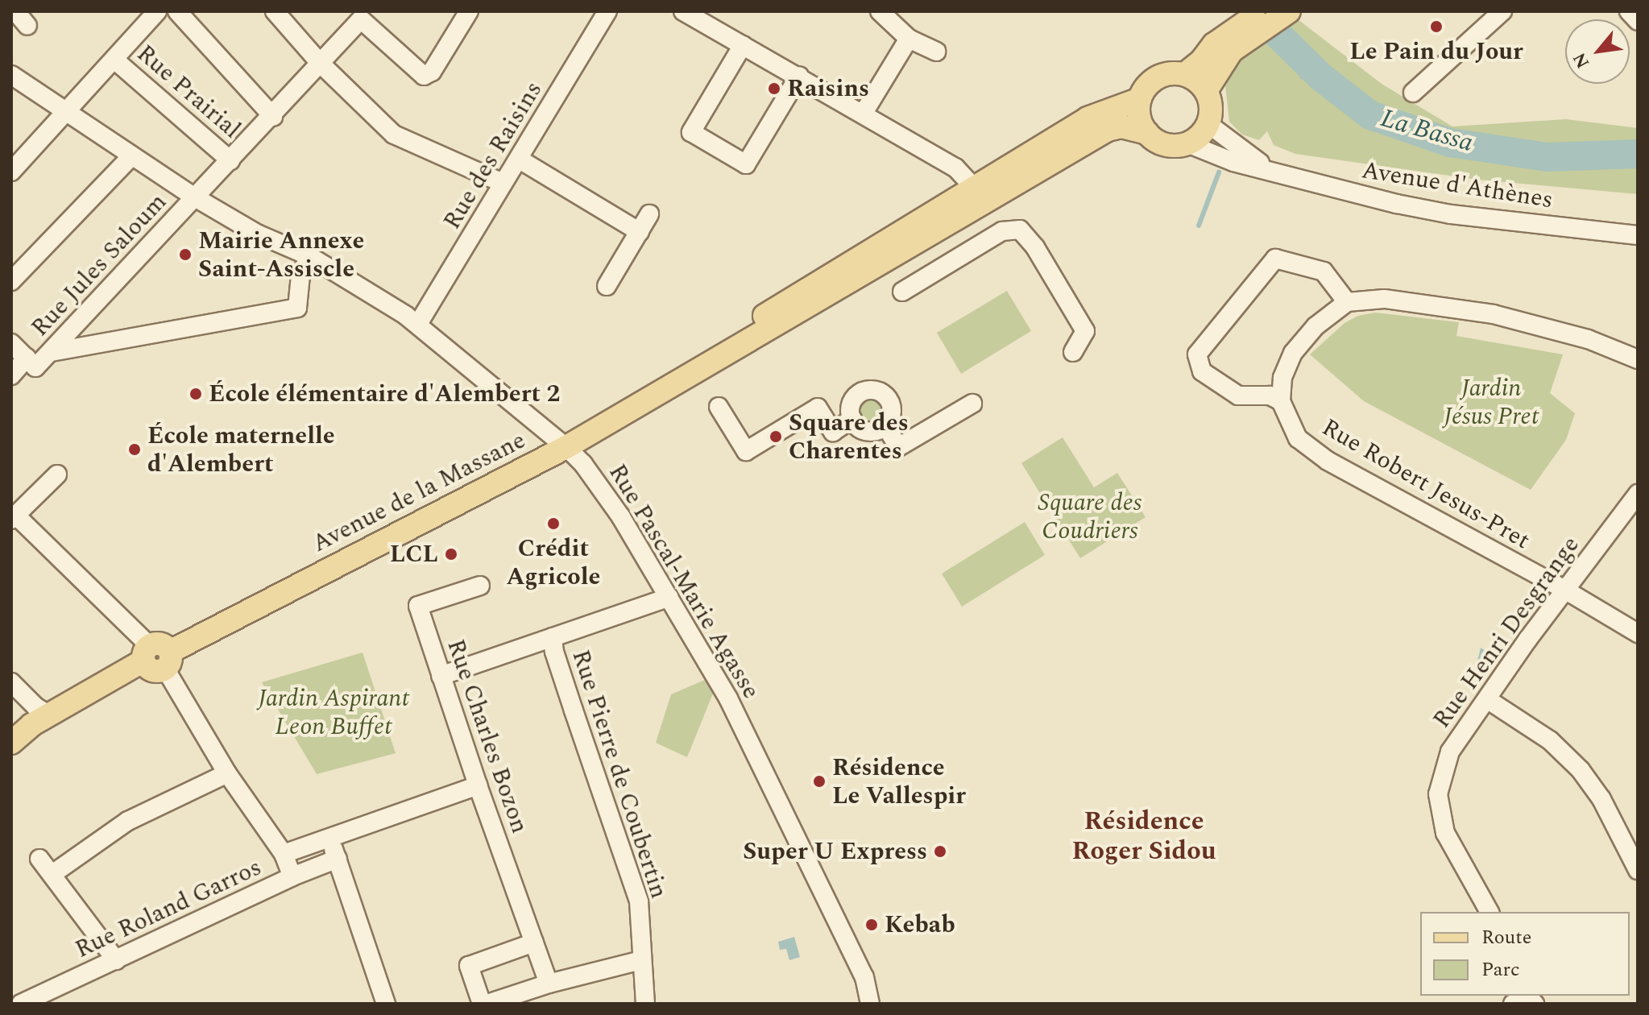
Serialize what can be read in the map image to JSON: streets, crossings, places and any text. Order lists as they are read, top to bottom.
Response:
{
  "streets": {
    "main road": ["Avenue de la Massane"],
    "street": [
      "Rue Prairial",
      "Rue des Raisins",
      "Avenue d'Athènes",
      "Rue Jules Saloum",
      "Rue Robert Jesus-Pret",
      "Rue Pascal-Marie Agasse",
      "Rue Henri Desgrange",
      "Rue Charles Bozon",
      "Rue Pierre de Coubertin",
      "Rue Roland Garros"
    ]
  },
  "crossings": [
    ["Rue Prairial", "Rue Jules Saloum"],
    ["Rue des Raisins", "Rue Pascal-Marie Agasse"],
    ["Rue Jules Saloum", "Rue Pascal-Marie Agasse"],
    ["Rue Robert Jesus-Pret", "Rue Henri Desgrange"],
    ["Avenue de la Massane", "Rue Pascal-Marie Agasse"],
    ["Rue Charles Bozon", "Rue Roland Garros"]
  ],
  "districts": ["Résidence Roger Sidou"],
  "water": ["La Bassa"],
  "parks": ["Jardin Jésus Pret", "Square des Coudriers", "Jardin Aspirant Leon Buffet"],
  "places": [
    "Le Pain du Jour",
    "Raisins",
    "Mairie Annexe Saint-Assiscle",
    "École élémentaire d'Alembert 2",
    "Square des Charentes",
    "École maternelle d'Alembert",
    "Crédit Agricole",
    "LCL",
    "Résidence Le Vallespir",
    "Super U Express",
    "Kebab"
  ],
  "legend": ["Route", "Parc"],
  "north": "bottom left"
}
